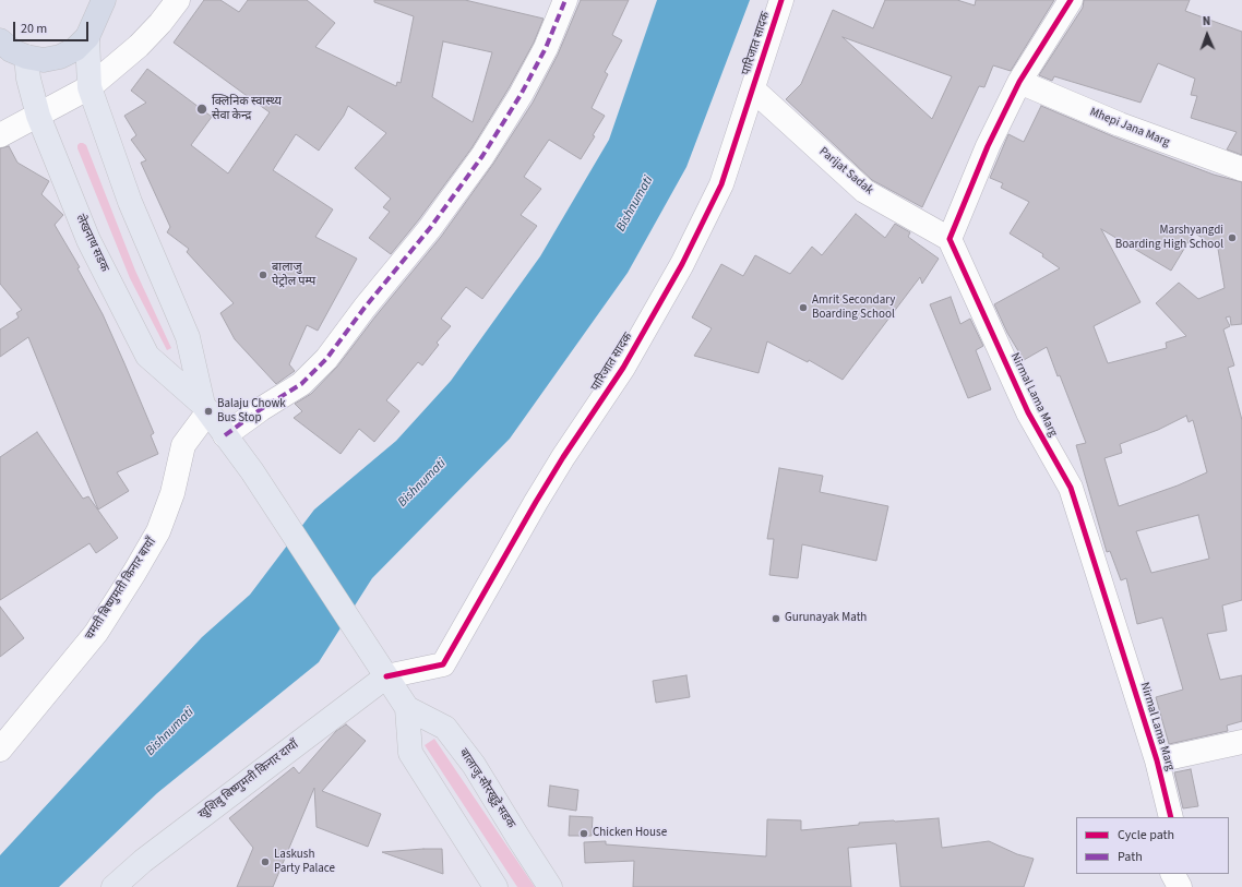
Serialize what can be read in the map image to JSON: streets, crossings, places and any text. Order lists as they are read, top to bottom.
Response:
{
  "streets": {
    "main road": ["लेखनाथ सडक", "खुशिबु बिष्णुमती किनार दायाँ", "बालाजु-सौरखुट्टे सडक"],
    "street": [
      "पारिजात सादक",
      "Mhepi Jana Marg",
      "Parijat Sadak",
      "Nirmal Lama Marg",
      "चमती बिष्णुमती किनार बायाँ"
    ]
  },
  "crossings": [
    ["पारिजात सादक", "Parijat Sadak"],
    ["पारिजात सादक", "खुशिबु बिष्णुमती किनार दायाँ"],
    ["पारिजात सादक", "बालाजु-सौरखुट्टे सडक"],
    ["Parijat Sadak", "Nirmal Lama Marg"],
    ["लेखनाथ सडक", "चमती बिष्णुमती किनार बायाँ"],
    ["लेखनाथ सडक", "बालाजु-सौरखुट्टे सडक"],
    ["खुशिबु बिष्णुमती किनार दायाँ", "बालाजु-सौरखुट्टे सडक"]
  ],
  "water": ["Bishnumati"],
  "places": [
    "क्लिनिक स्वास्थ्य सेवा केन्द्र",
    "Marshyangdi Boarding High School",
    "बालाजु पेट्रोल पम्प",
    "Amrit Secondary Boarding School",
    "Balaju Chowk Bus Stop",
    "Gurunayak Math",
    "Chicken House",
    "Laskush Party Palace"
  ],
  "legend": ["Cycle path", "Path"],
  "scale_bar": "20 m",
  "north": "top"
}
